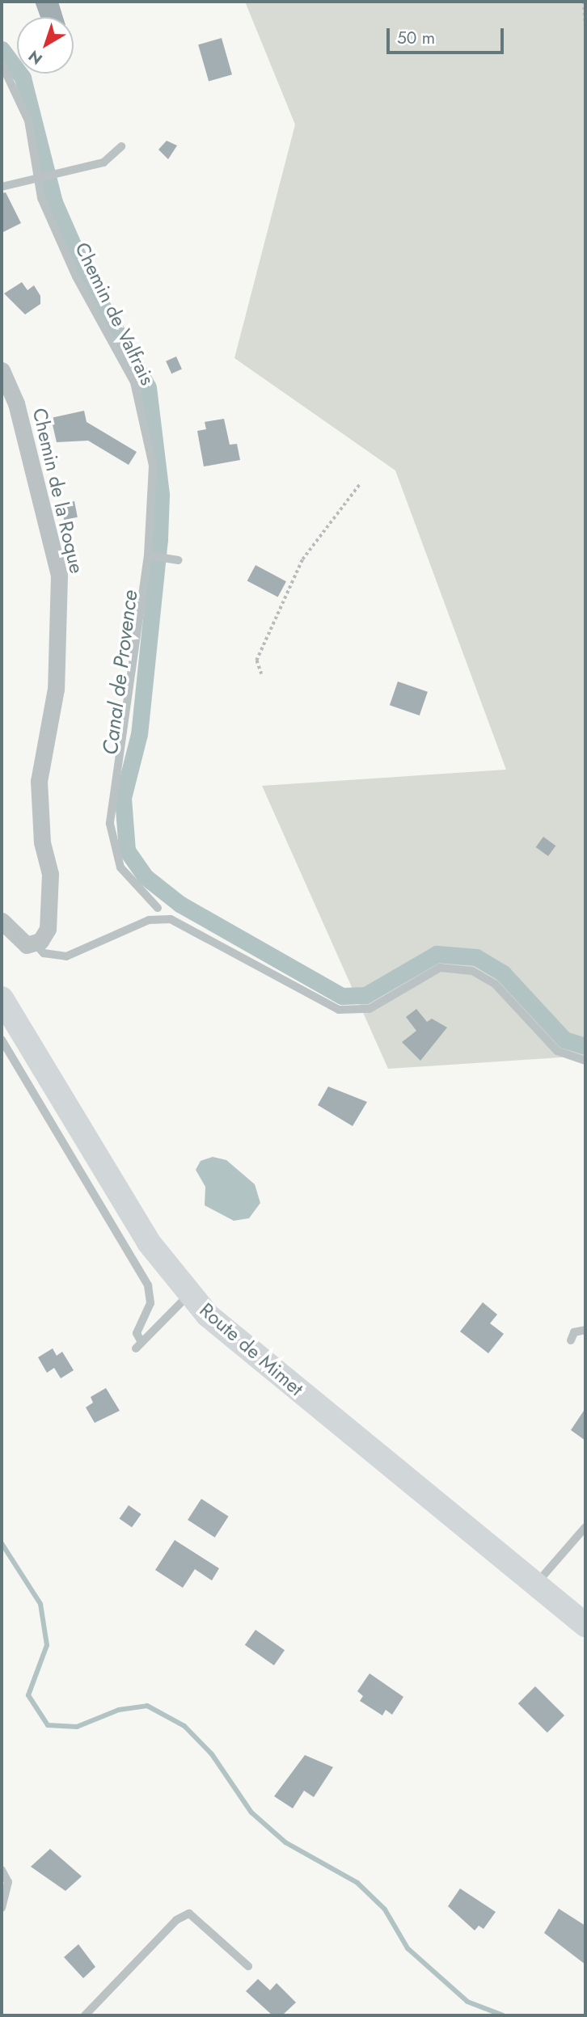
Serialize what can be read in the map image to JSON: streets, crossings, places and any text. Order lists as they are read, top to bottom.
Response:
{
  "streets": {
    "main road": ["Route de Mimet"],
    "street": ["Chemin de la Roque"],
    "lane": ["Chemin de Valfrais"]
  },
  "water": ["Canal de Provence"],
  "scale_bar": "50 m",
  "north": "bottom left"
}
